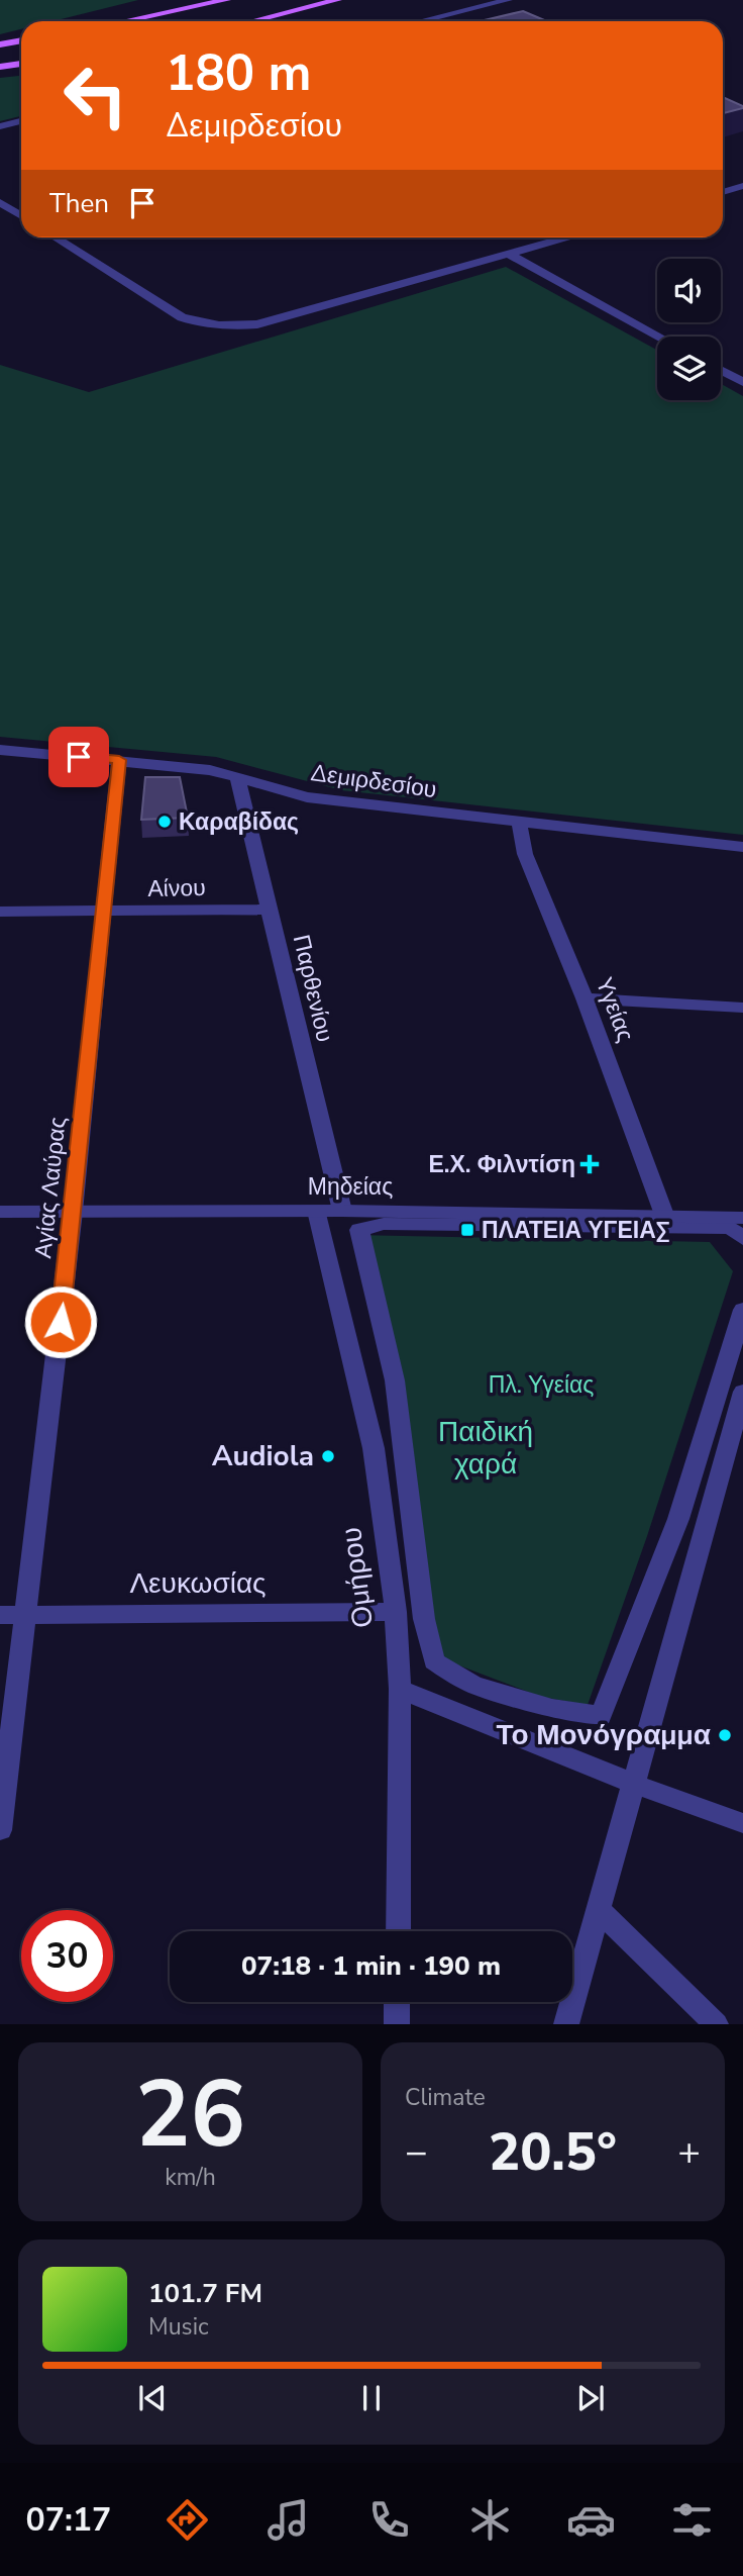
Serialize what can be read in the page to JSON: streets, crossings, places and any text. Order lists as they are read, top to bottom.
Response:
{
  "streets": {
    "street": [
      "Δεμιρδεσίου",
      "Αίνου",
      "Παρθενίου",
      "Υγείας",
      "Μηδείας",
      "Αγίας Λαύρας",
      "Ομήρου",
      "Λευκωσίας"
    ]
  },
  "crossings": [
    ["Δεμιρδεσίου", "Παρθενίου"],
    ["Δεμιρδεσίου", "Υγείας"],
    ["Δεμιρδεσίου", "Αγίας Λαύρας"],
    ["Αίνου", "Παρθενίου"],
    ["Αίνου", "Αγίας Λαύρας"],
    ["Παρθενίου", "Μηδείας"],
    ["Υγείας", "Μηδείας"],
    ["Μηδείας", "Αγίας Λαύρας"],
    ["Μηδείας", "Ομήρου"],
    ["Αγίας Λαύρας", "Λευκωσίας"],
    ["Ομήρου", "Λευκωσίας"]
  ],
  "parks": ["Πλ. Υγείας", "Παιδική χαρά"],
  "places": {
    "other": ["Καραβίδας", "Audiola", "Το Μονόγραμμα"],
    "health": ["Ε.Χ. Φιλντίση"],
    "transit": ["ΠΛΑΤΕΙΑ ΥΓΕΙΑΣ"]
  },
  "page": {
    "turn": ["180 m", "Δεμιρδεσίου"],
    "then": "Then",
    "limit": "30",
    "trip": "07:18 · 1 min · 190 m",
    "tile": [
      ["26", "km/h"],
      "Climate"
    ],
    "heat": ["−", "20.5°", "+"],
    "song": ["101.7 FM", "Music"],
    "tabs": "07:17"
  }
}
